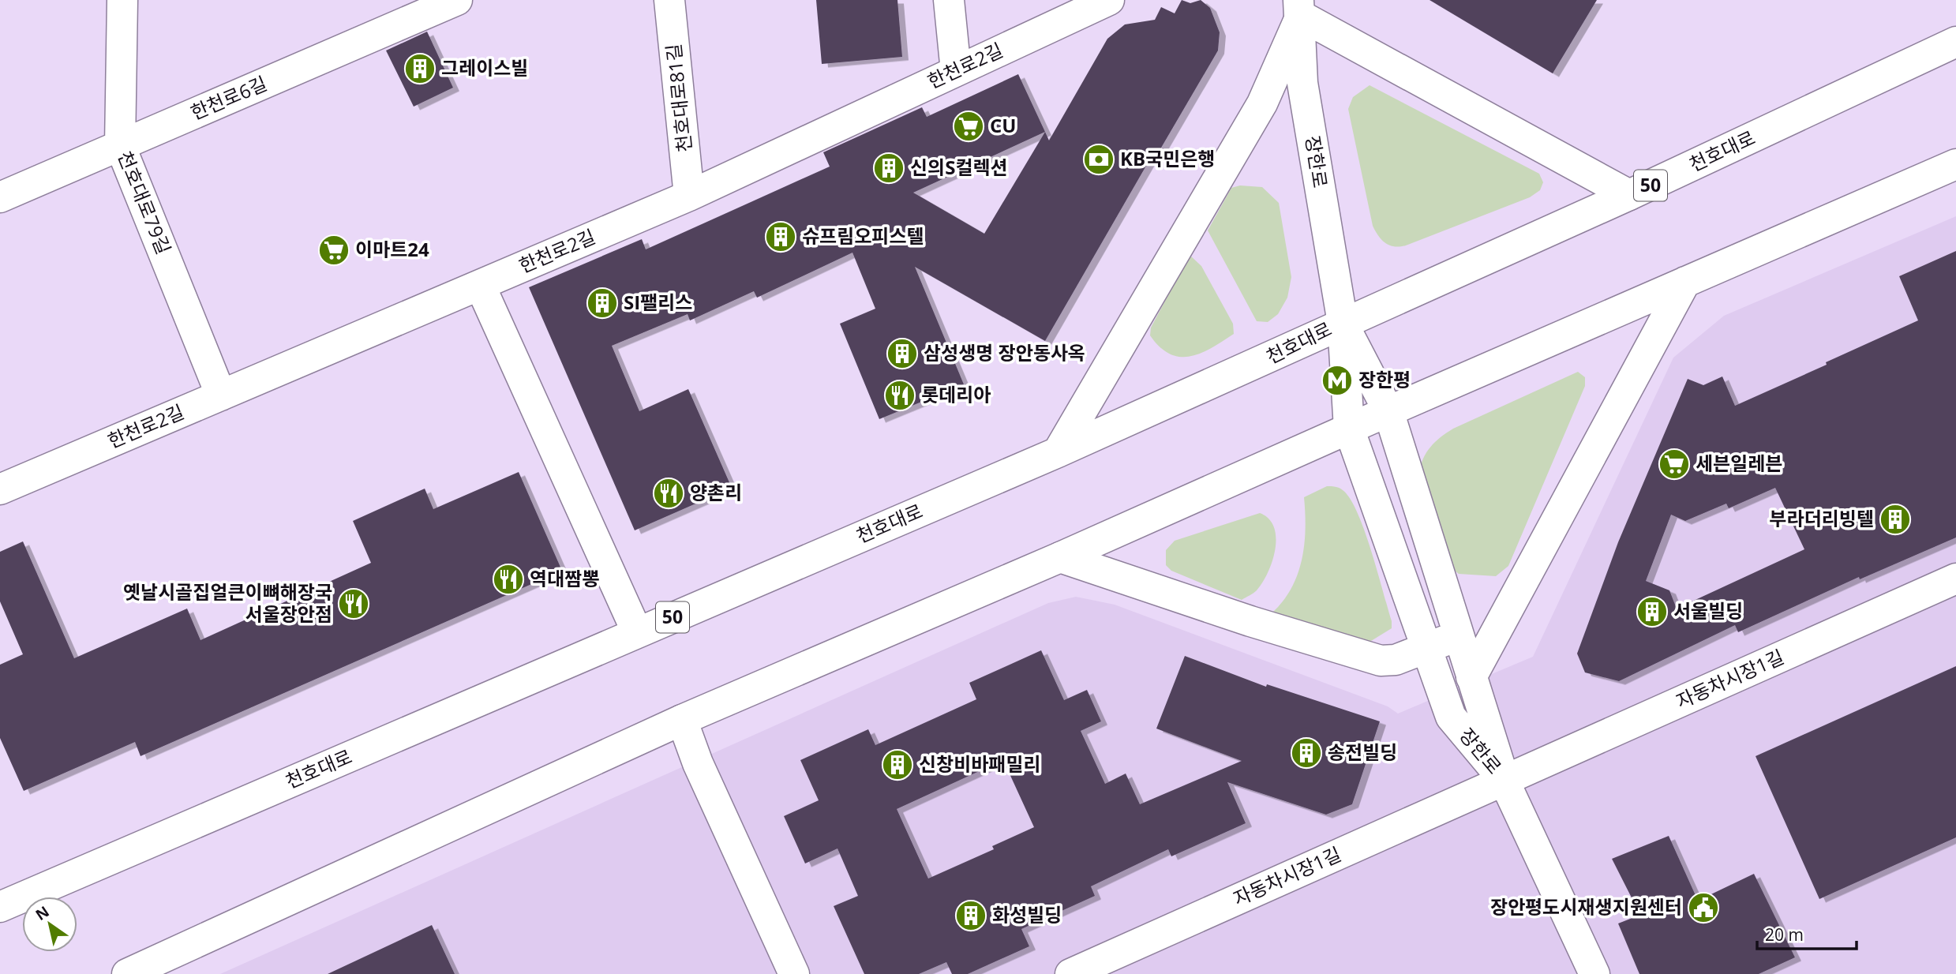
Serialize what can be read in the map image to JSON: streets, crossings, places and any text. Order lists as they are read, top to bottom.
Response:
{
  "streets": {
    "street": [
      "한천로2길",
      "천호대로81길",
      "한천로6길",
      "천호대로",
      "장한로",
      "50",
      "천호대로79길",
      "자동차시장1길"
    ]
  },
  "crossings": [
    ["한천로2길", "천호대로81길"],
    ["한천로2길", "천호대로79길"],
    ["한천로6길", "천호대로79길"],
    ["천호대로", "장한로"],
    ["장한로", "자동차시장1길"]
  ],
  "places": {
    "building": [
      "그레이스빌",
      "신의S컬렉션",
      "슈프림오피스텔",
      "SI팰리스",
      "삼성생명 장안동사옥",
      "부라더리빙텔",
      "서울빌딩",
      "송전빌딩",
      "신창비바패밀리",
      "화성빌딩"
    ],
    "supermarket": ["CU", "이마트24", "세븐일레븐"],
    "bank": ["KB국민은행"],
    "metro station": ["장한평"],
    "restaurant": [
      "롯데리아",
      "양촌리",
      "역대짬뽕",
      "옛날시골집얼큰이뼈해장국 서울장안점"
    ],
    "public building": ["장안평도시재생지원센터"]
  },
  "scale_bar": "20 m",
  "north": "top left"
}
